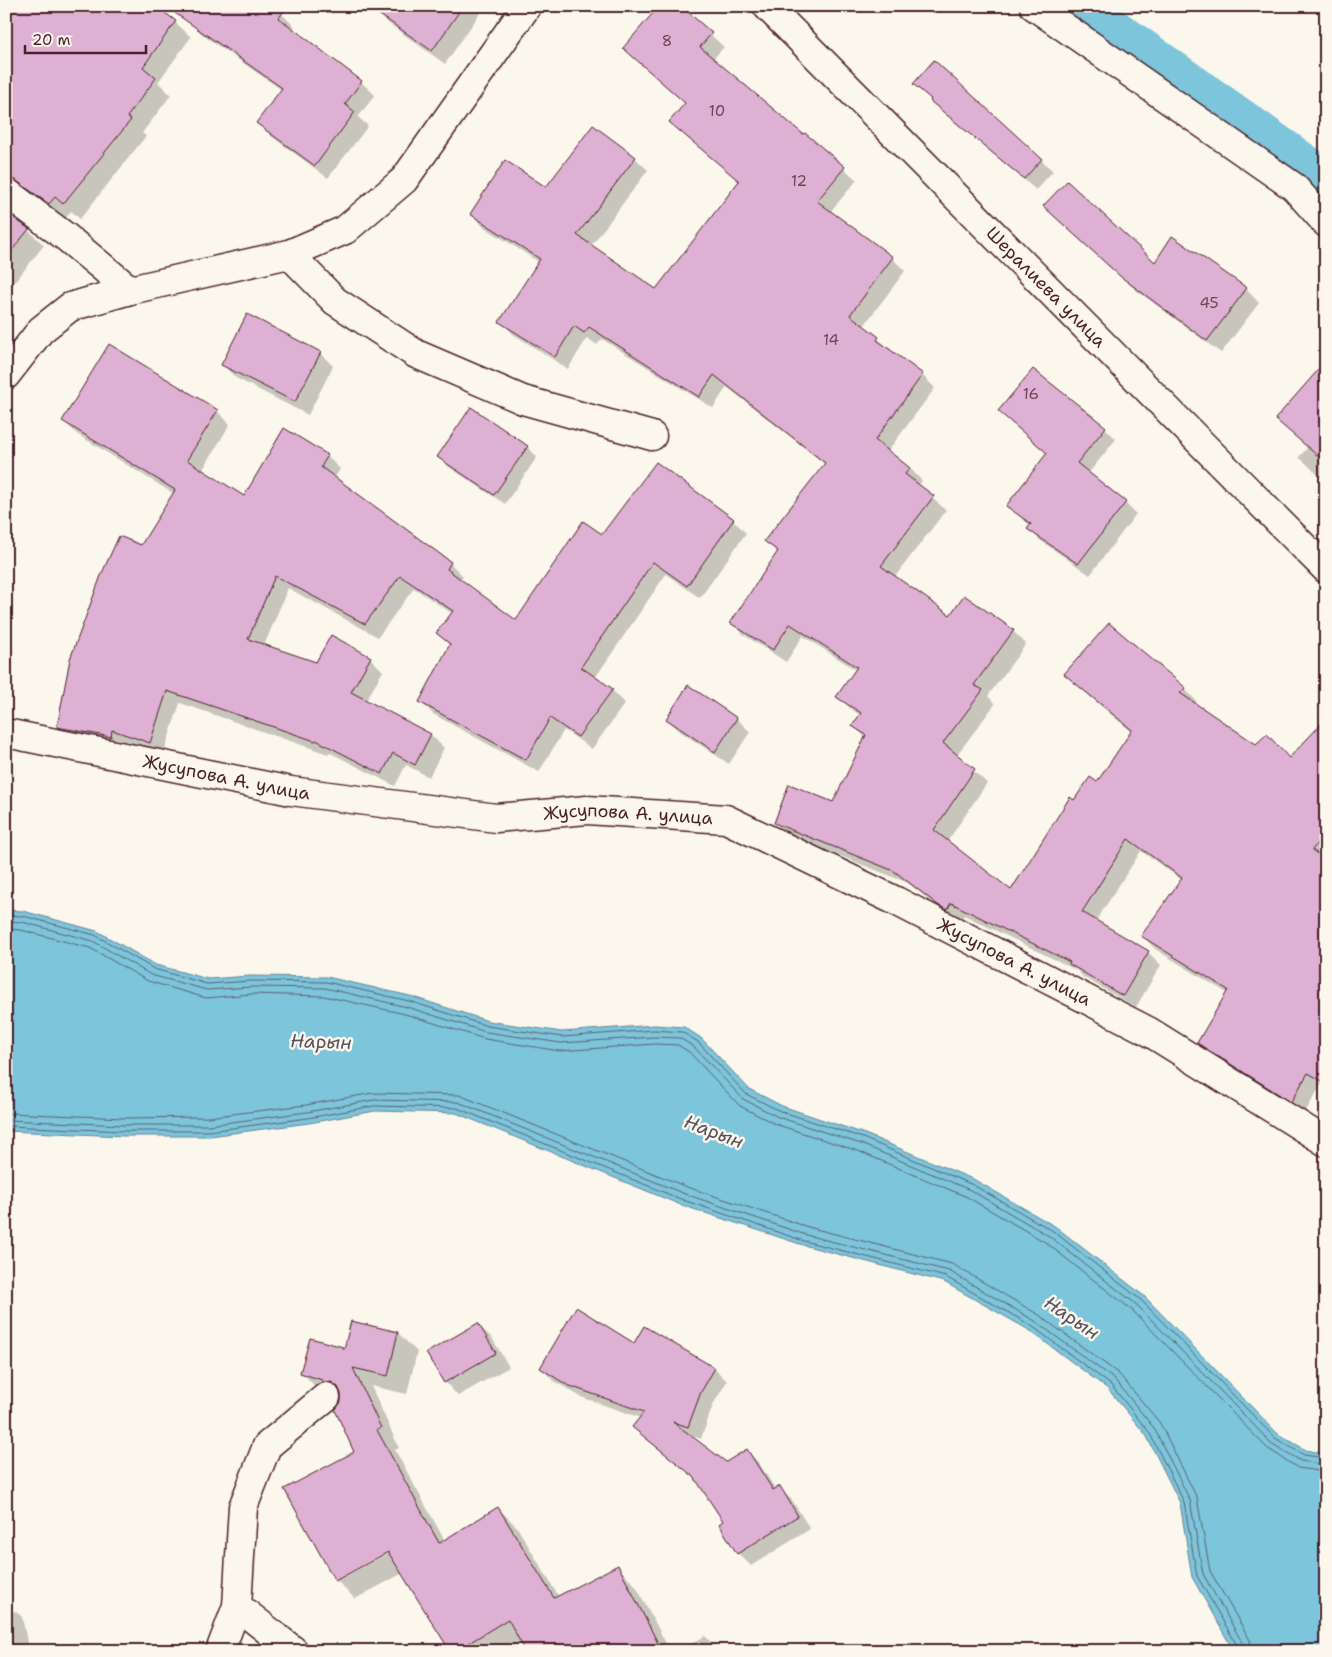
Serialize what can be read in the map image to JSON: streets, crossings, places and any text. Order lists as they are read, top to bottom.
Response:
{
  "streets": {
    "street": ["Шералиева улица", "Жусупова А. улица"]
  },
  "water": ["Нарын"],
  "house_numbers": [
    "8",
    "10",
    "12",
    "45",
    "14",
    "16"
  ],
  "scale_bar": "20 m"
}
